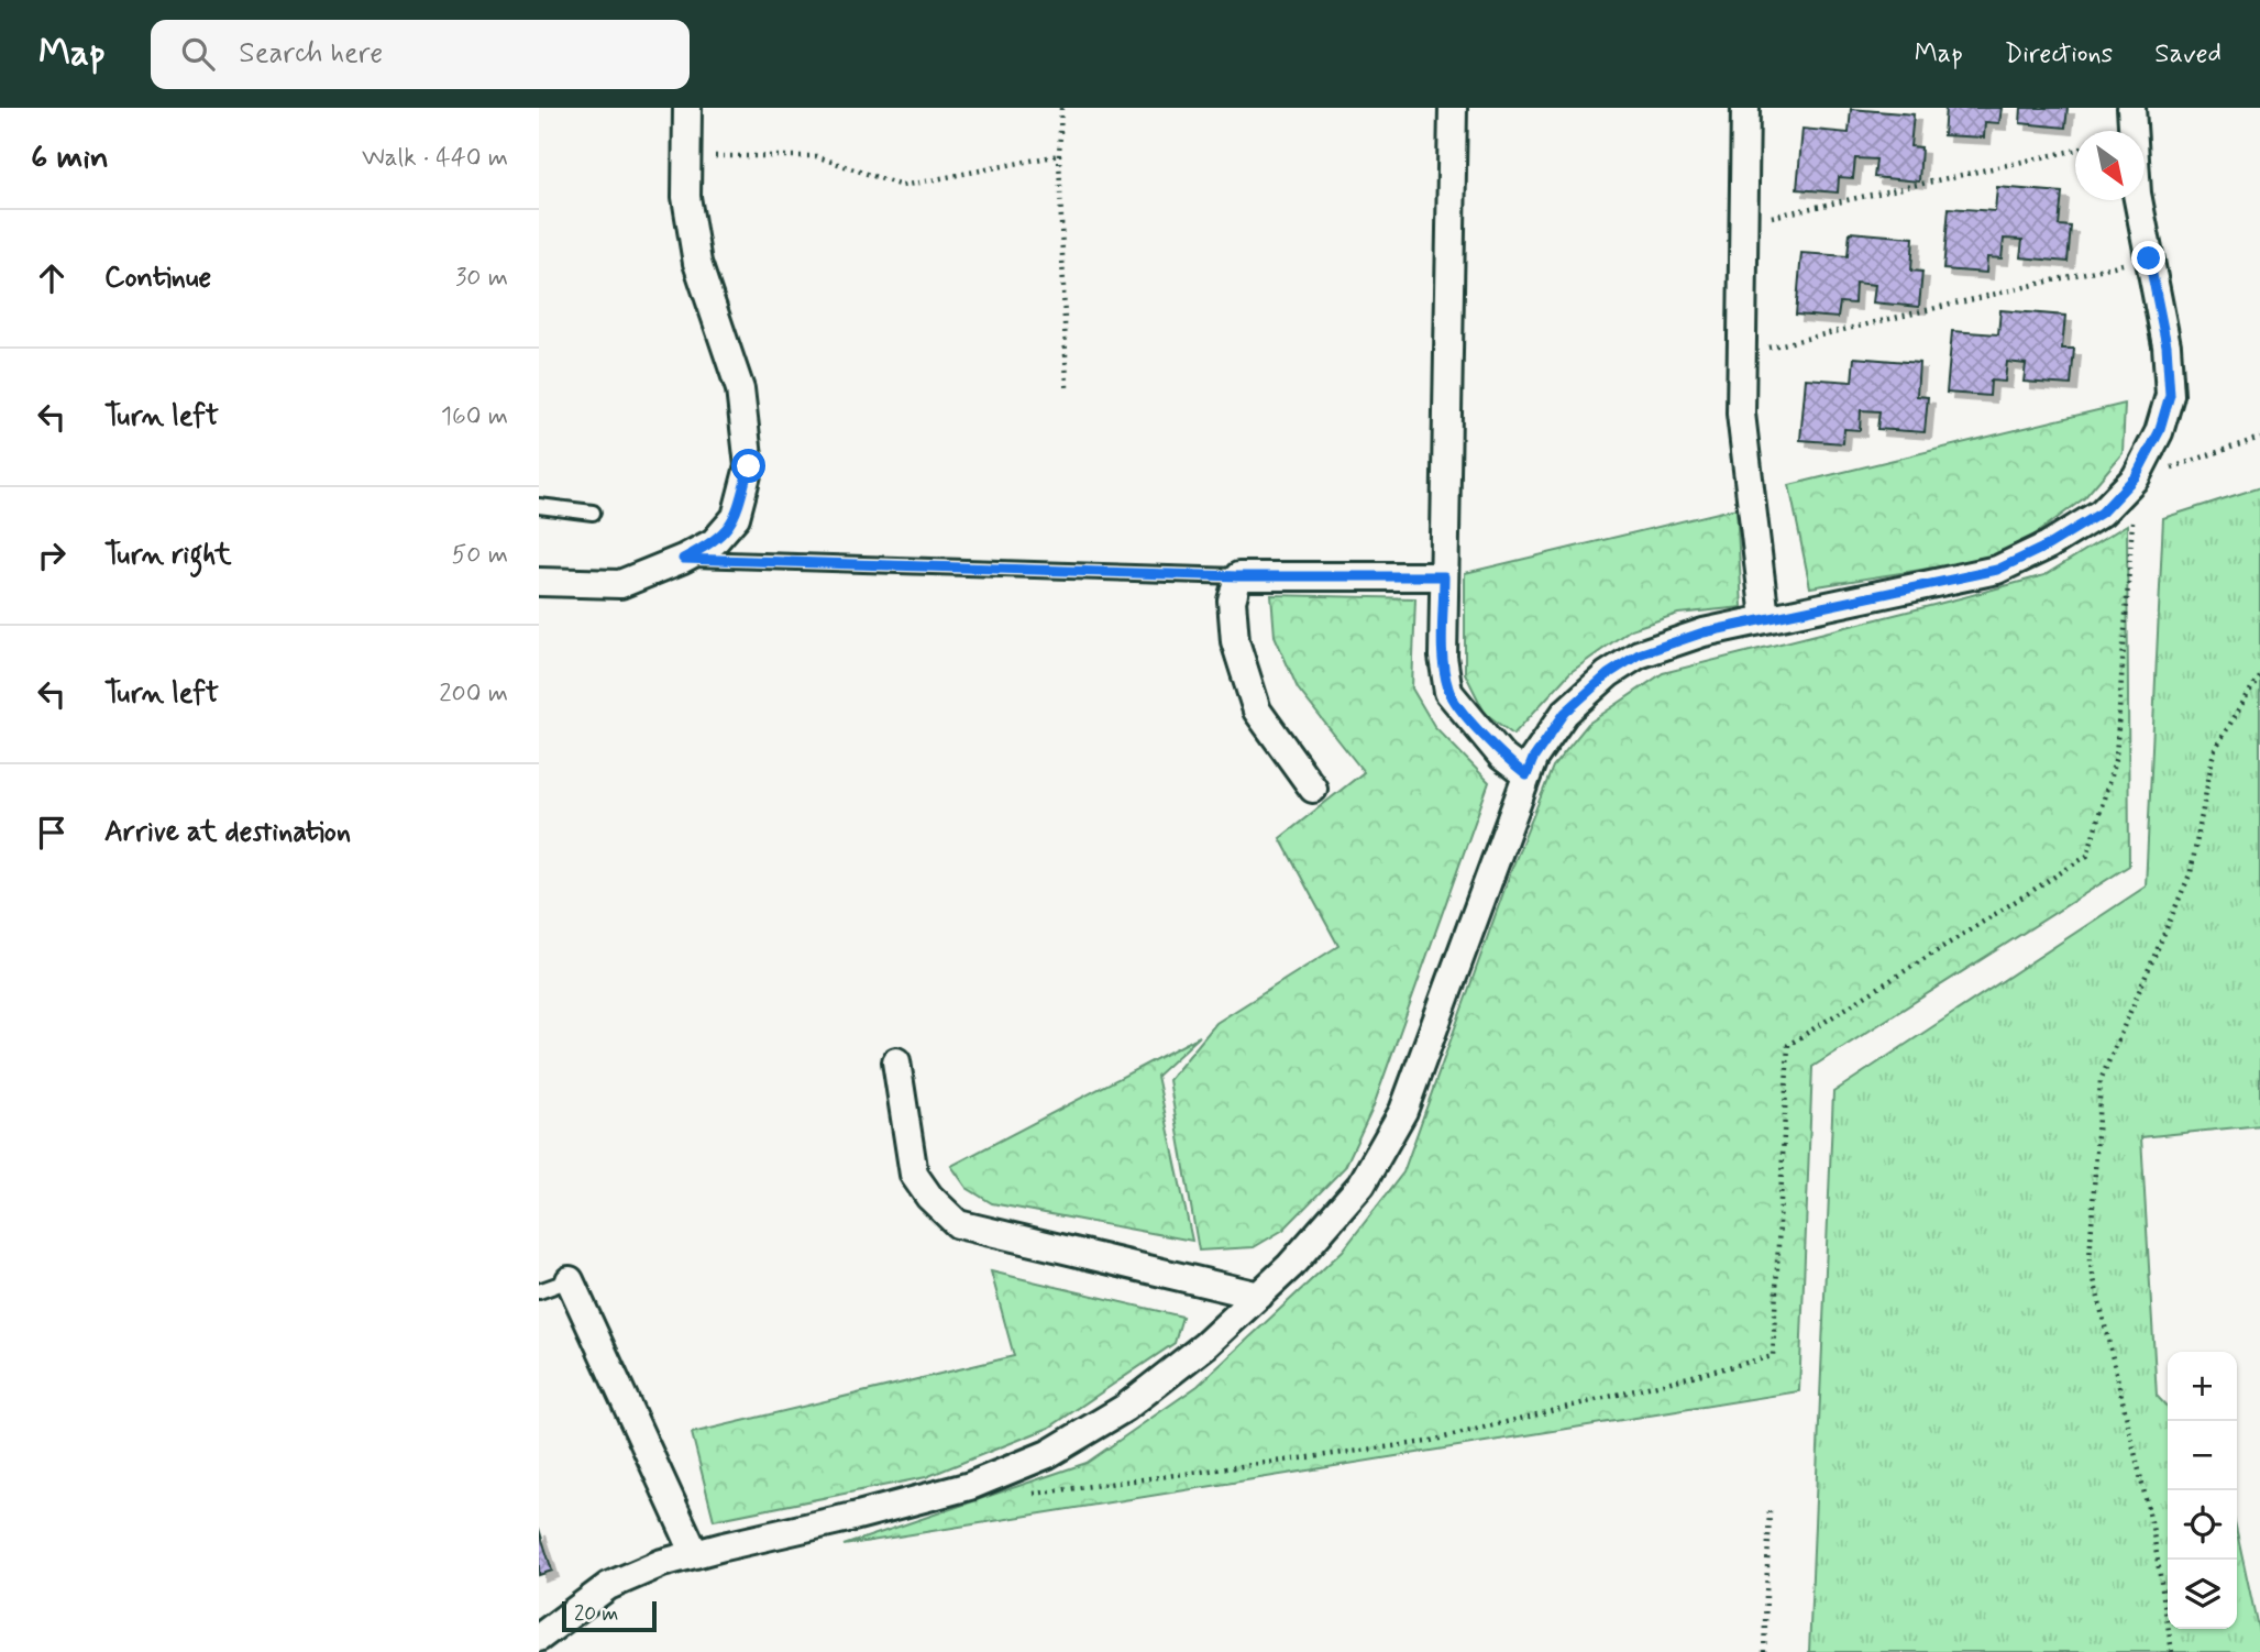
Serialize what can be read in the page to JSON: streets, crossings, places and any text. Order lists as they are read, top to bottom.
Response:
{
  "scale_bar": "20 m",
  "north": "bottom right",
  "page": {
    "header": "Map",
    "search": "Search here",
    "nav": ["Map", "Directions", "Saved"],
    "heading": ["6 min", "Walk · 440 m"],
    "list": [
      ["Continue", "30 m"],
      ["Turn left", "160 m"],
      ["Turn right", "50 m"],
      ["Turn left", "200 m"],
      "Arrive at destination"
    ],
    "map_buttons": ["+", "−"],
    "scale": "20 m"
  }
}
